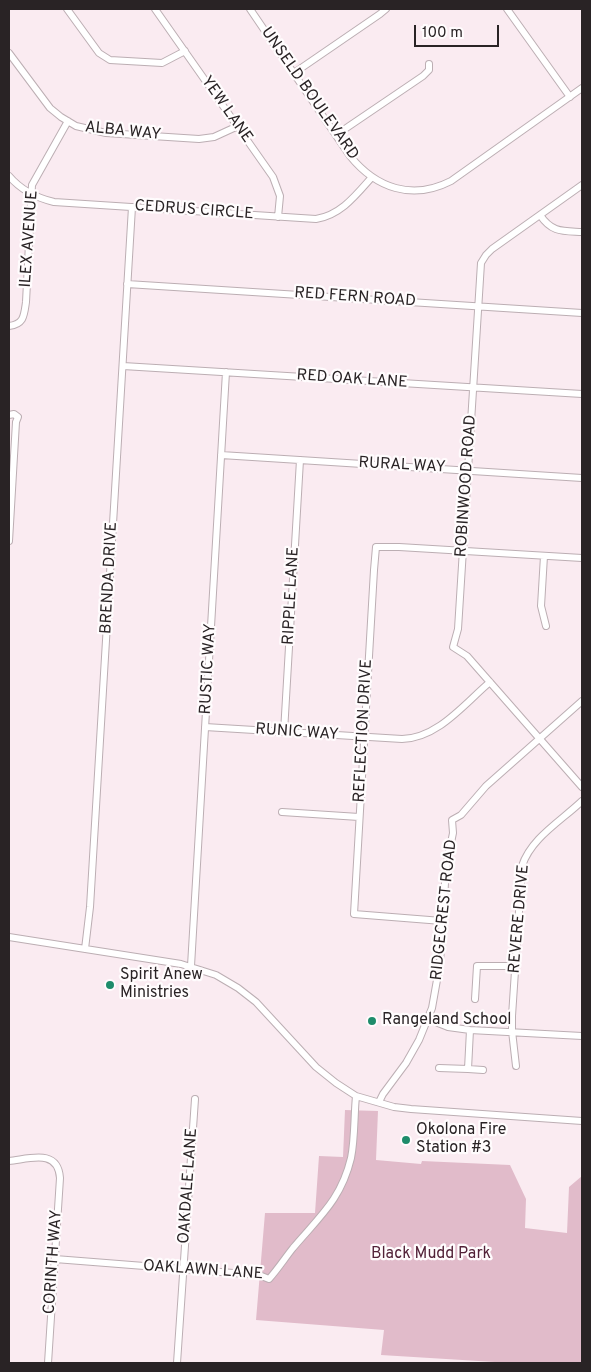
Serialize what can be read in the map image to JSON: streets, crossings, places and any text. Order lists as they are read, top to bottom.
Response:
{
  "streets": {
    "street": [
      "UNSELD BOULEVARD",
      "YEW LANE",
      "ALBA WAY",
      "CEDRUS CIRCLE",
      "ILEX AVENUE",
      "RED FERN ROAD",
      "RED OAK LANE",
      "RURAL WAY",
      "ROBINWOOD ROAD",
      "BRENDA DRIVE",
      "RIPPLE LANE",
      "RUSTIC WAY",
      "REFLECTION DRIVE",
      "RUNIC WAY",
      "RIDGECREST ROAD",
      "REVERE DRIVE",
      "OAKDALE LANE",
      "CORINTH WAY",
      "OAKLAWN LANE"
    ]
  },
  "crossings": [
    ["UNSELD BOULEVARD", "CEDRUS CIRCLE"],
    ["YEW LANE", "ALBA WAY"],
    ["YEW LANE", "CEDRUS CIRCLE"],
    ["ALBA WAY", "ILEX AVENUE"],
    ["CEDRUS CIRCLE", "ILEX AVENUE"],
    ["CEDRUS CIRCLE", "BRENDA DRIVE"],
    ["RED FERN ROAD", "ROBINWOOD ROAD"],
    ["RED FERN ROAD", "BRENDA DRIVE"],
    ["RED OAK LANE", "ROBINWOOD ROAD"],
    ["RED OAK LANE", "BRENDA DRIVE"],
    ["RED OAK LANE", "RUSTIC WAY"],
    ["RURAL WAY", "ROBINWOOD ROAD"],
    ["RURAL WAY", "RIPPLE LANE"],
    ["RURAL WAY", "RUSTIC WAY"],
    ["ROBINWOOD ROAD", "REFLECTION DRIVE"],
    ["ROBINWOOD ROAD", "RUNIC WAY"],
    ["ROBINWOOD ROAD", "RIDGECREST ROAD"],
    ["RIPPLE LANE", "RUNIC WAY"],
    ["RUSTIC WAY", "RUNIC WAY"],
    ["REFLECTION DRIVE", "RUNIC WAY"],
    ["REFLECTION DRIVE", "RIDGECREST ROAD"],
    ["OAKDALE LANE", "OAKLAWN LANE"],
    ["CORINTH WAY", "OAKLAWN LANE"]
  ],
  "parks": ["Black Mudd Park"],
  "places": ["Spirit Anew Ministries", "Rangeland School", "Okolona Fire Station #3"],
  "scale_bar": "100 m"
}
